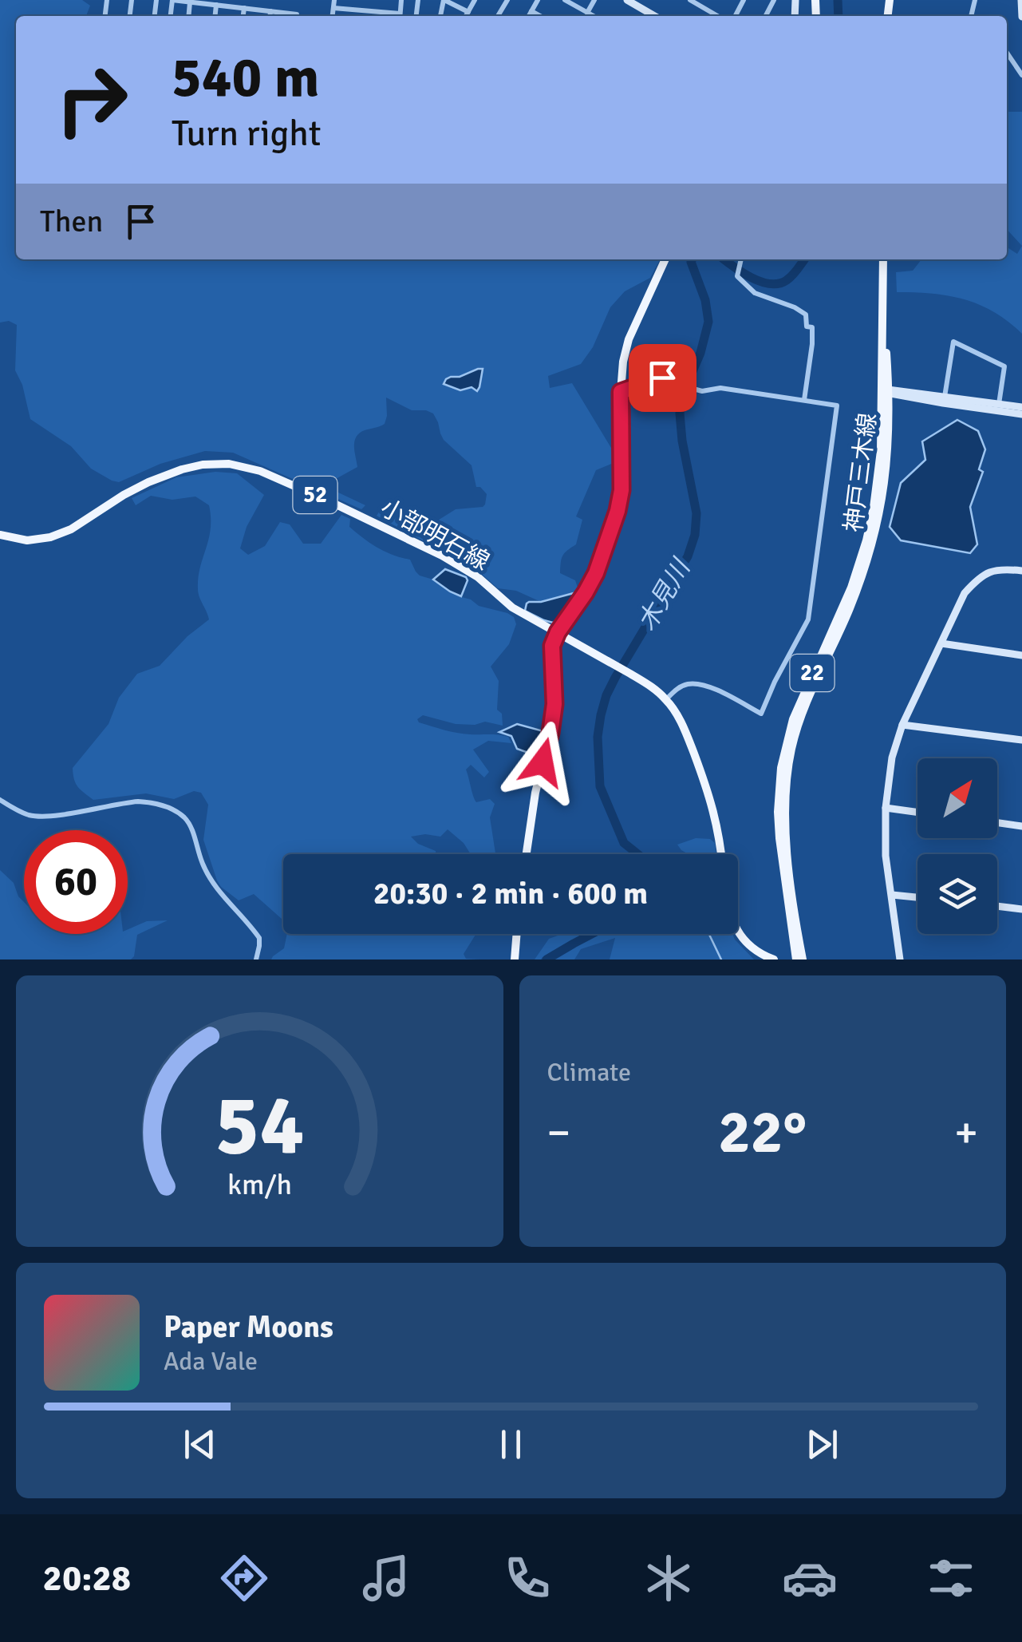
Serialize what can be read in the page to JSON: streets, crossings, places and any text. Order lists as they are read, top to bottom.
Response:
{
  "streets": {
    "main road": [
      "神戸三木線",
      "52",
      "小部明石線",
      "22"
    ]
  },
  "water": ["木見川"],
  "north": "top right",
  "page": {
    "turn": ["540 m", "Turn right"],
    "then": "Then",
    "limit": "60",
    "trip": "20:30 · 2 min · 600 m",
    "tile": "Climate",
    "heat": ["−", "22°", "+"],
    "song": ["Paper Moons", "Ada Vale"],
    "tabs": "20:28",
    "gauge": ["54", "km/h"]
  }
}
